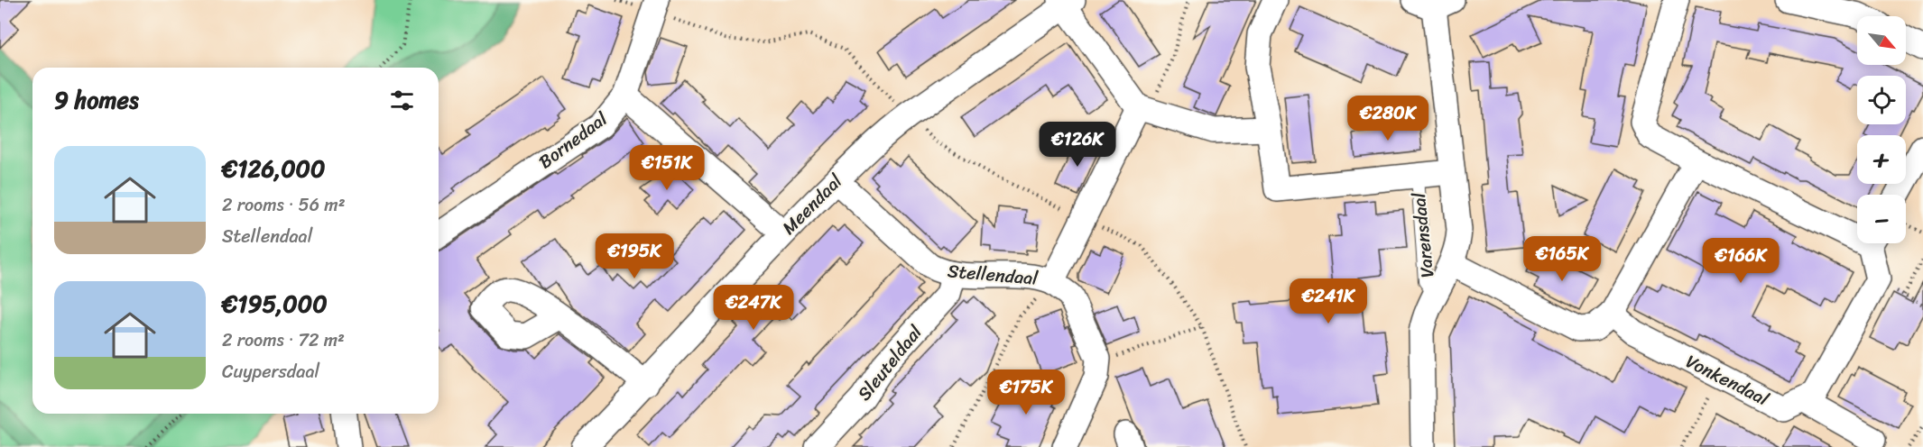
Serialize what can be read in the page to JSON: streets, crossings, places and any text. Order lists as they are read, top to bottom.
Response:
{
  "streets": {
    "street": [
      "Bornedaal",
      "Meendaal",
      "Varensdaal",
      "Stellendaal",
      "Sleuteldaal",
      "Vonkendaal"
    ]
  },
  "crossings": [
    ["Meendaal", "Stellendaal"],
    ["Stellendaal", "Sleuteldaal"]
  ],
  "north": "bottom right",
  "page": {
    "map_buttons": ["+", "−"],
    "heading": "9 homes",
    "price": [
      "€280K",
      "€126K",
      "€151K",
      "€195K",
      "€165K",
      "€166K",
      "€241K",
      "€247K",
      "€175K"
    ],
    "list": [
      {
        "name": "€126,000",
        "note": "2 rooms · 56 m² · Stellendaal"
      },
      {
        "name": "€195,000",
        "note": "2 rooms · 72 m² · Cuypersdaal"
      }
    ]
  }
}
